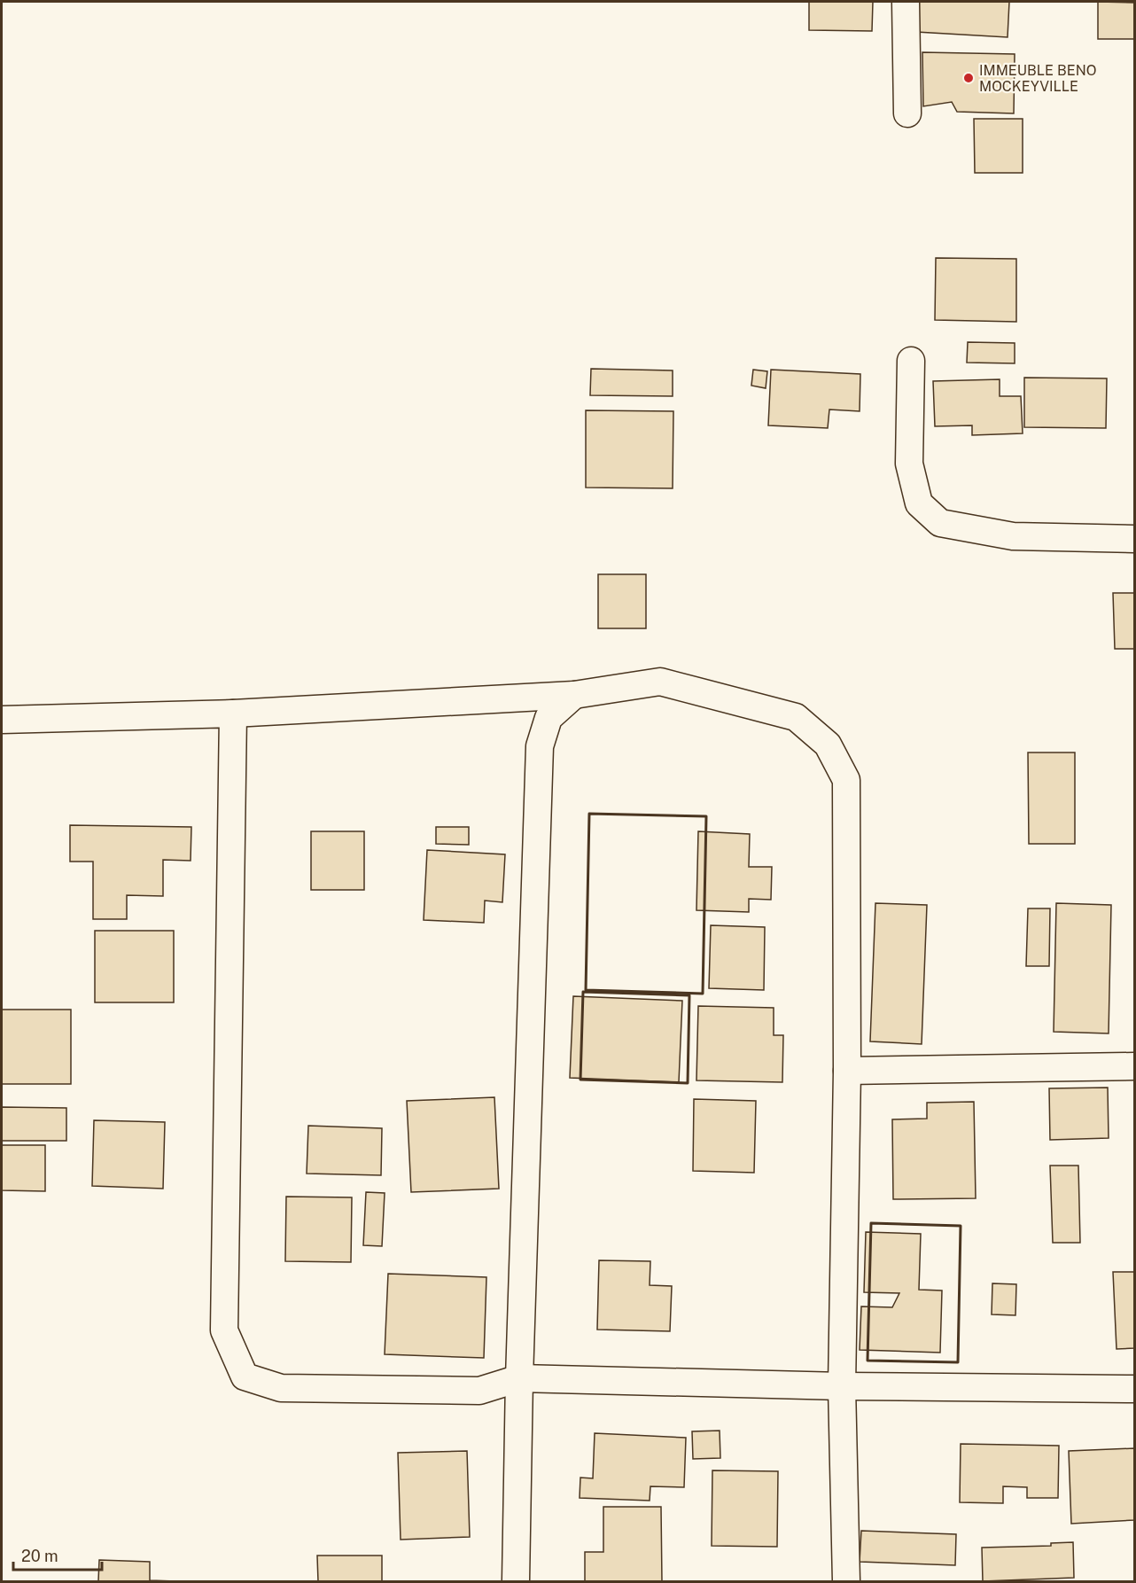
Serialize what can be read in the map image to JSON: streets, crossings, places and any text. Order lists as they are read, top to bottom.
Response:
{
  "places": ["IMMEUBLE BENO MOCKEYVILLE"],
  "scale_bar": "20 m"
}
